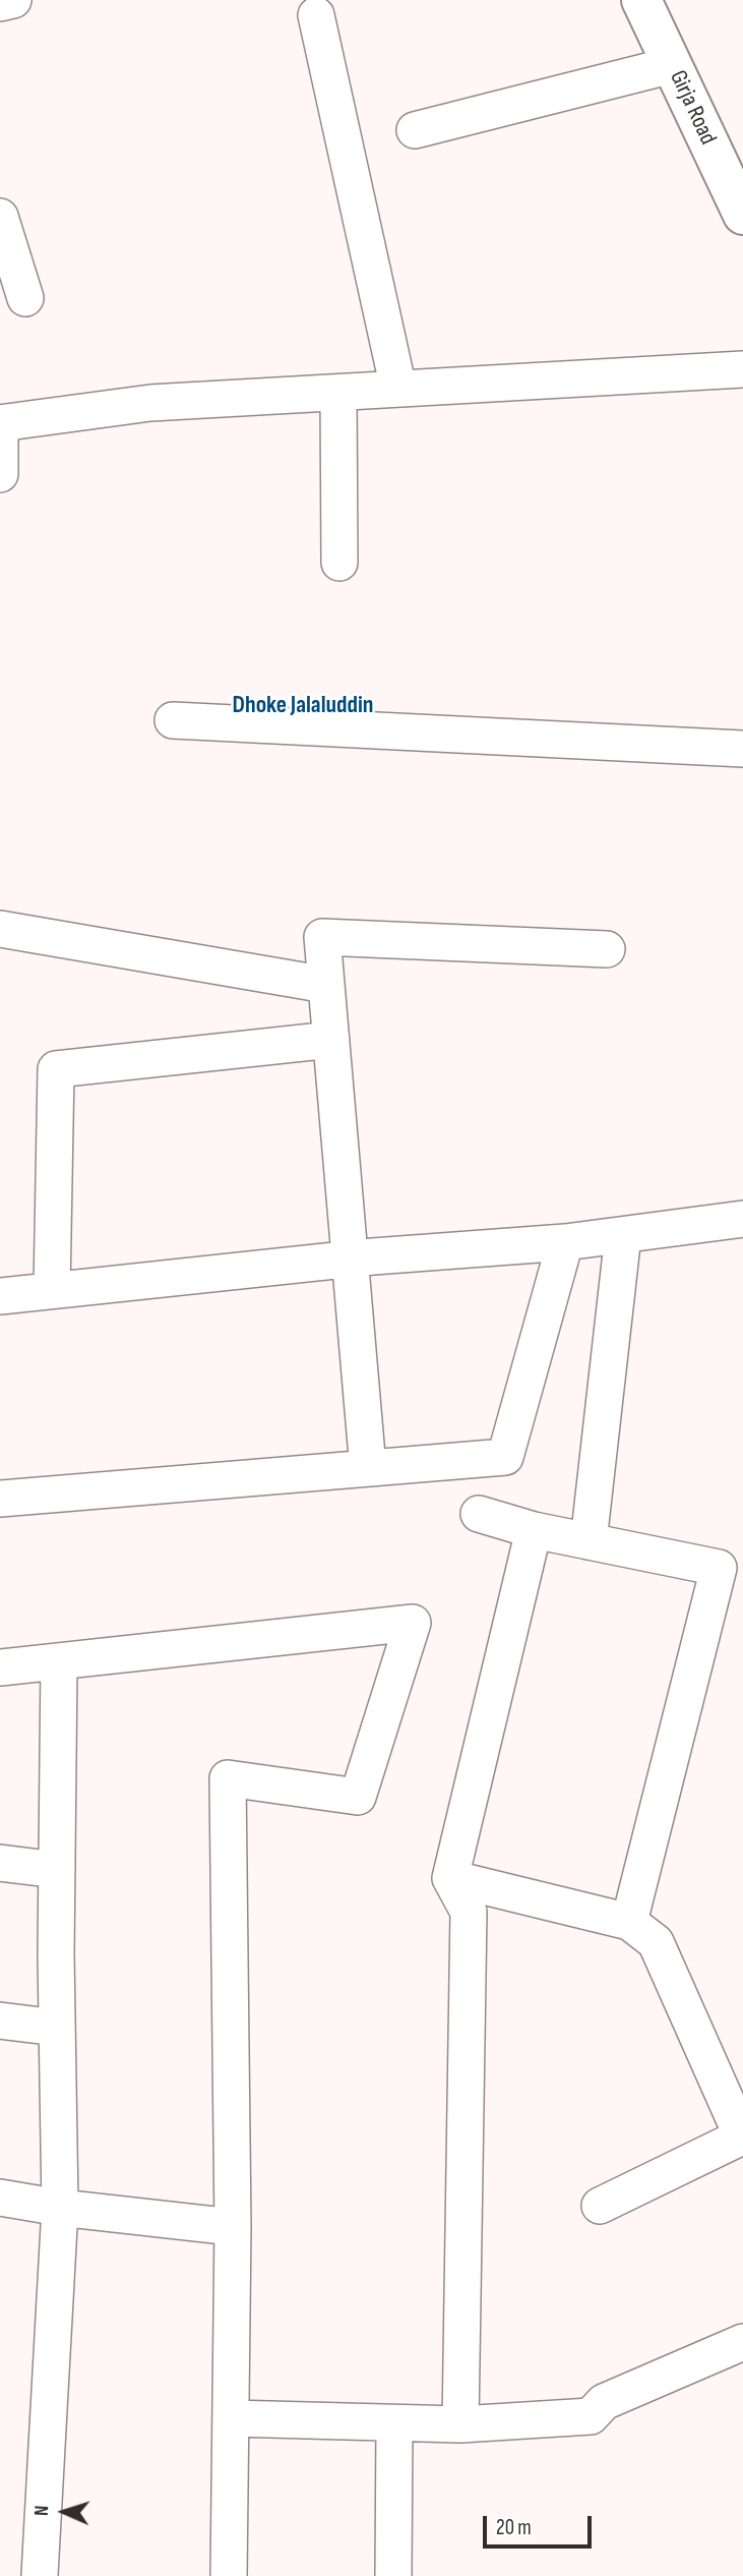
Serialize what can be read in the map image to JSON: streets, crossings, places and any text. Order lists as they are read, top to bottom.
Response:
{
  "streets": {
    "main road": ["Girja Road"]
  },
  "districts": ["Dhoke Jalaluddin"],
  "scale_bar": "20 m",
  "north": "left"
}
